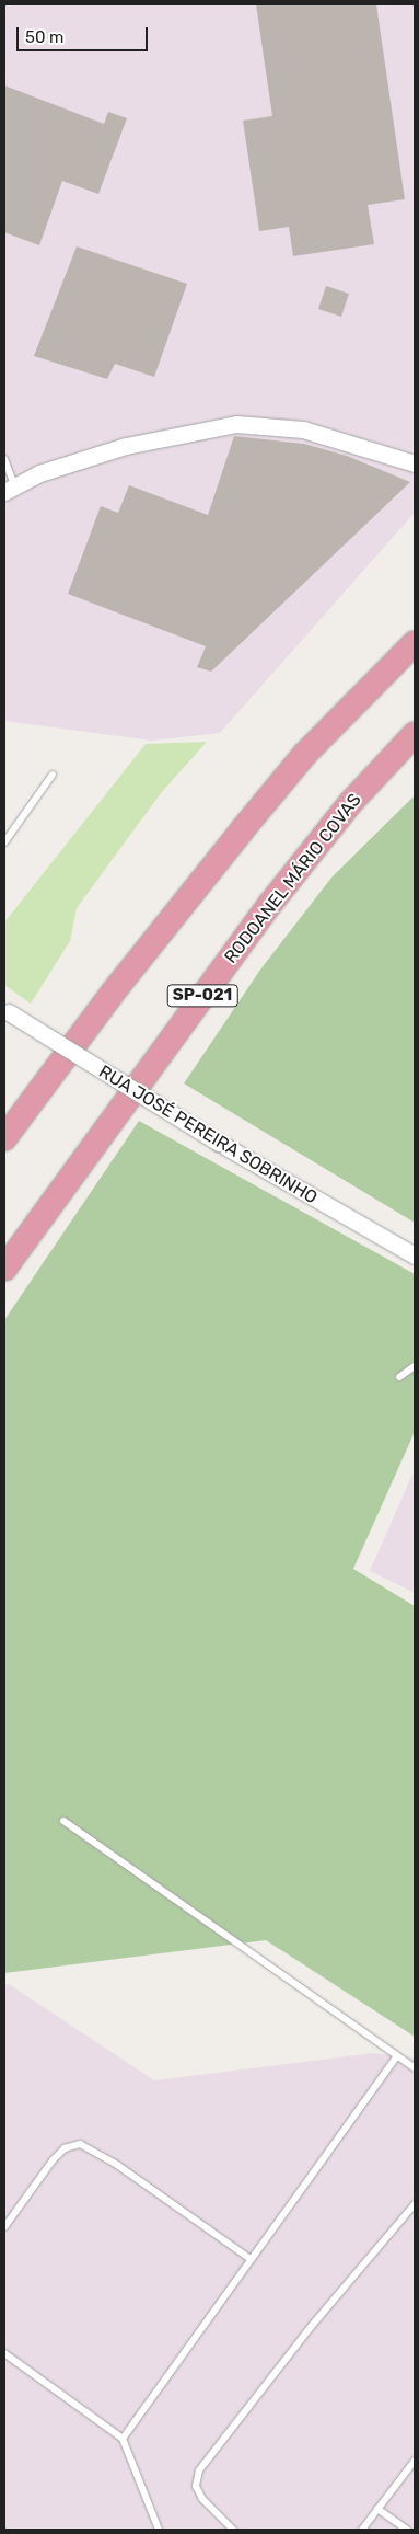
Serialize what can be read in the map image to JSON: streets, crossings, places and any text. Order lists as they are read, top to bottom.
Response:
{
  "streets": {
    "highway": ["RODOANEL MÁRIO COVAS", "SP-021"],
    "street": ["RUA JOSÉ PEREIRA SOBRINHO"]
  },
  "scale_bar": "50 m"
}
